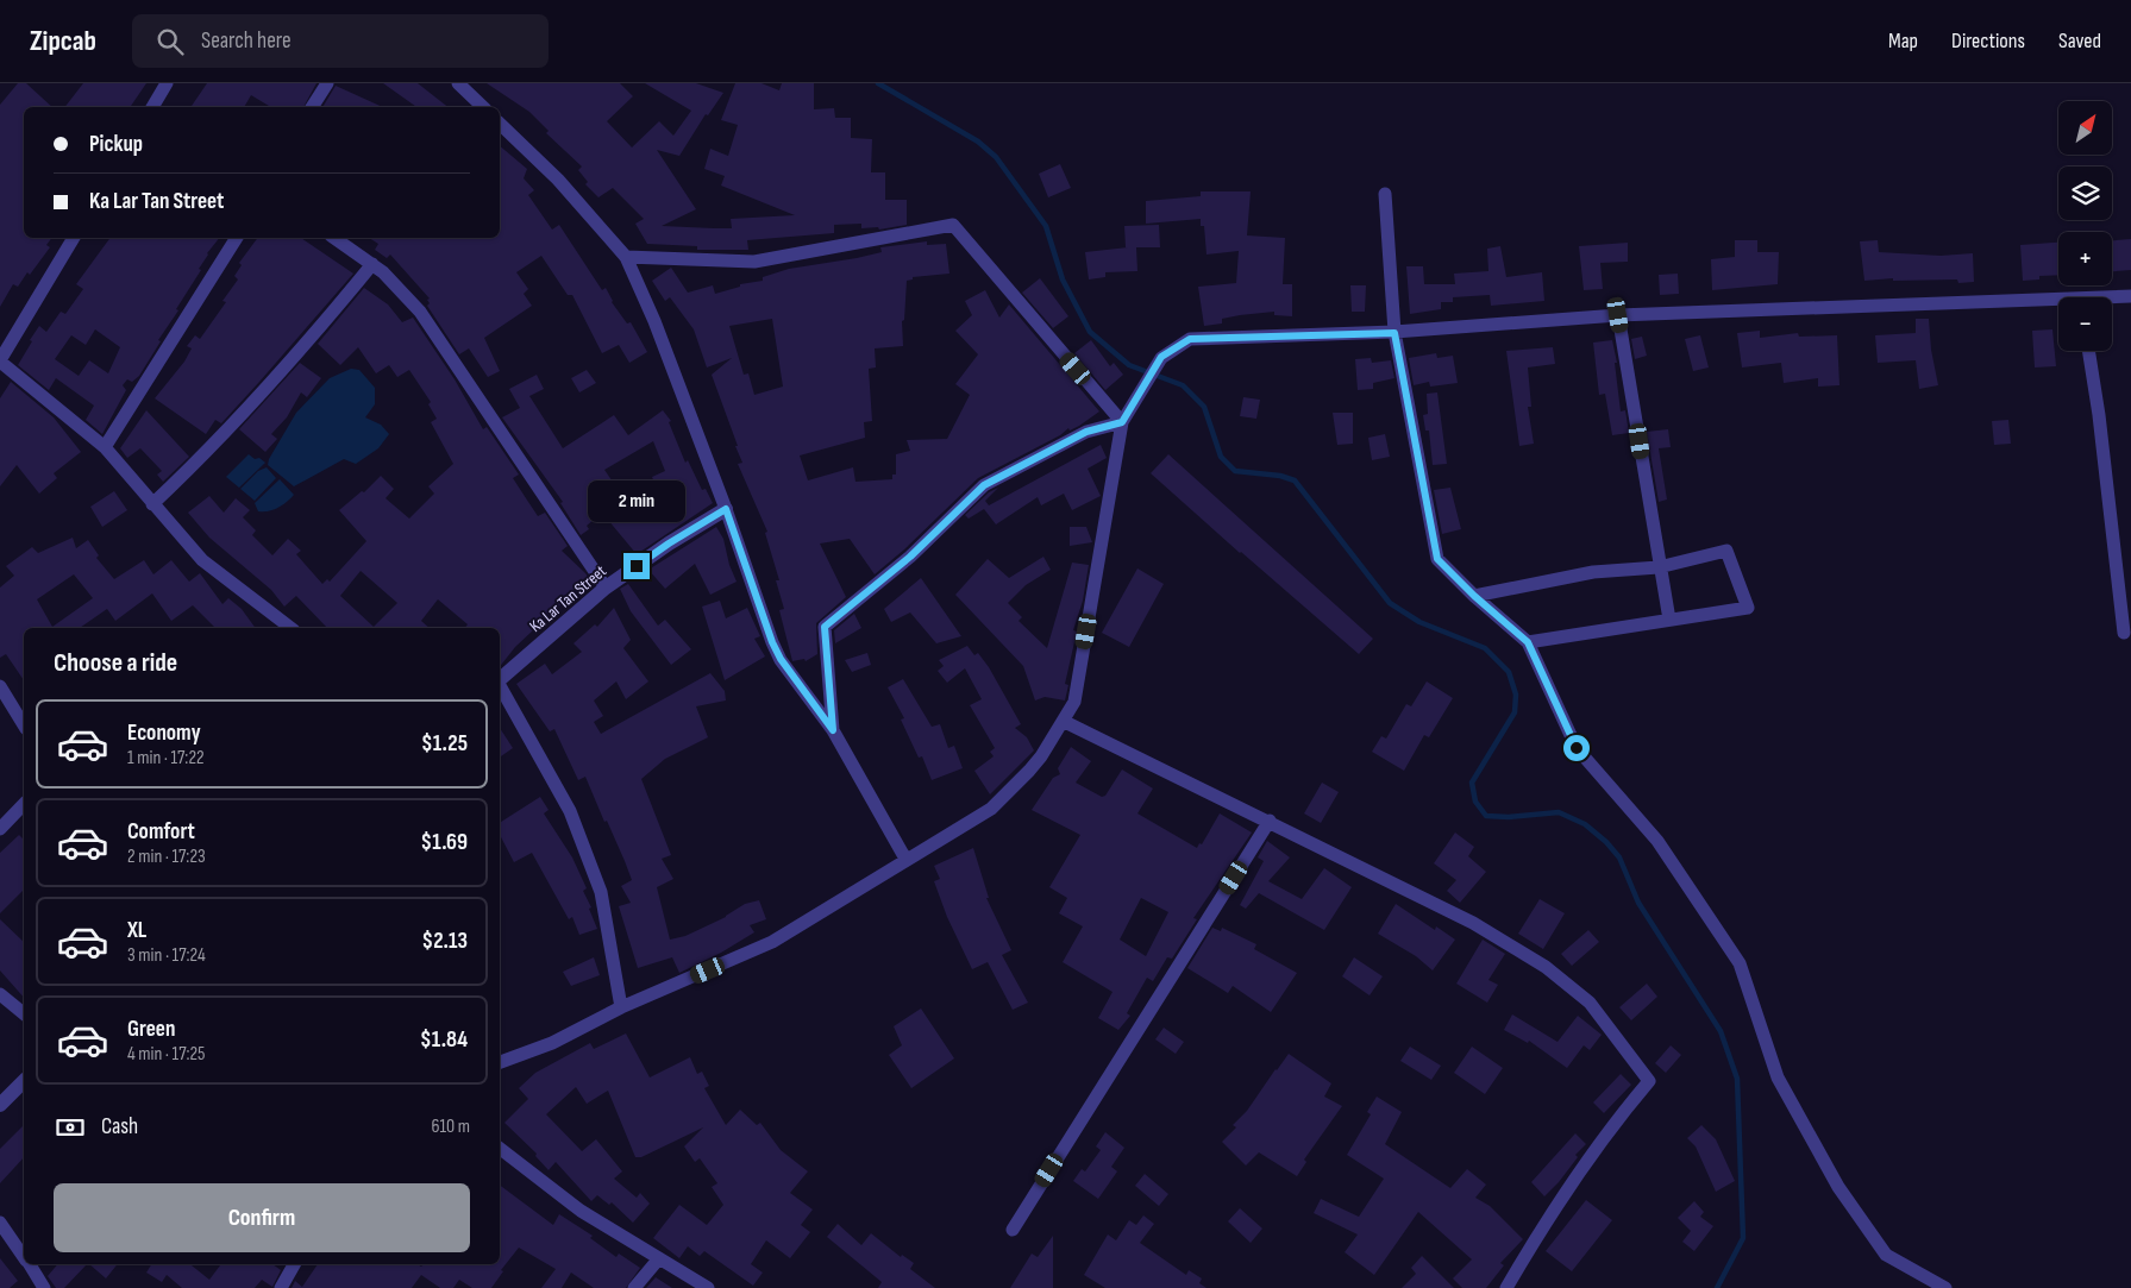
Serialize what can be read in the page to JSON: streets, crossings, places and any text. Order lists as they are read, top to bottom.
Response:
{
  "streets": {
    "street": ["Ka Lar Tan Street"]
  },
  "north": "top right",
  "page": {
    "header": "Zipcab",
    "search": "Search here",
    "nav": ["Map", "Directions", "Saved"],
    "map_buttons": ["+", "−"],
    "banner": ["Pickup", "Ka Lar Tan Street"],
    "bubble": "2 min",
    "heading": "Choose a ride",
    "list": [
      {
        "name": "Economy",
        "note": "1 min · 17:22",
        "value": "$1.25"
      },
      {
        "name": "Comfort",
        "note": "2 min · 17:23",
        "value": "$1.69"
      },
      {
        "name": "XL",
        "note": "3 min · 17:24",
        "value": "$2.13"
      },
      {
        "name": "Green",
        "note": "4 min · 17:25",
        "value": "$1.84"
      }
    ],
    "pay": ["Cash", "610 m"],
    "buttons": "Confirm"
  }
}
